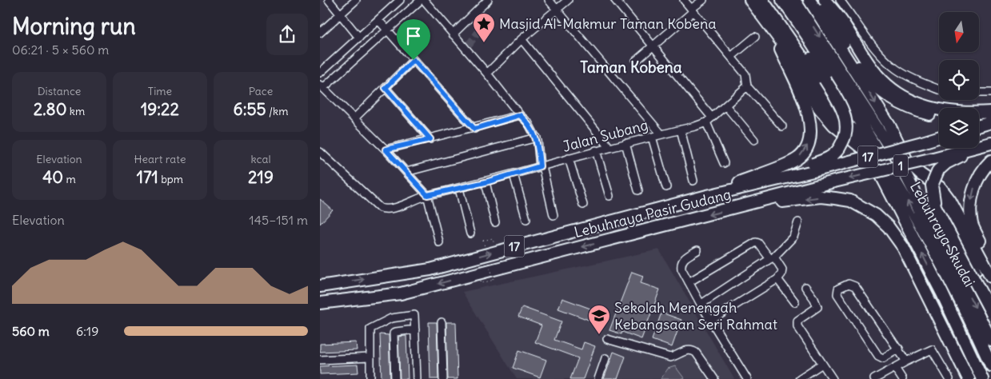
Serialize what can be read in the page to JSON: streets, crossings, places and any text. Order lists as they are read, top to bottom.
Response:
{
  "streets": {
    "highway": [
      "17",
      "1",
      "Lebuhraya Pasir Gudang",
      "Lebuhraya Skudai"
    ],
    "street": ["Jalan Subang"]
  },
  "districts": ["Taman Kobena"],
  "places": {
    "place": ["Masjid Al-Makmur Taman Kobena"],
    "school or university": ["Sekolah Menengah Kebangsaan Seri Rahmat"]
  },
  "north": "bottom",
  "page": {
    "heading": ["Morning run", "06:21 · 5 × 560 m"],
    "stats": [
      ["Distance", "2.80 km"],
      ["Time", "19:22"],
      ["Pace", "6:55 /km"],
      ["Elevation", "40 m"],
      ["Heart rate", "171 bpm"],
      ["kcal", "219"]
    ],
    "chart": ["Elevation", "145–151 m"],
    "list": [
      {
        "name": "560 m",
        "note": "6:19"
      }
    ]
  }
}
